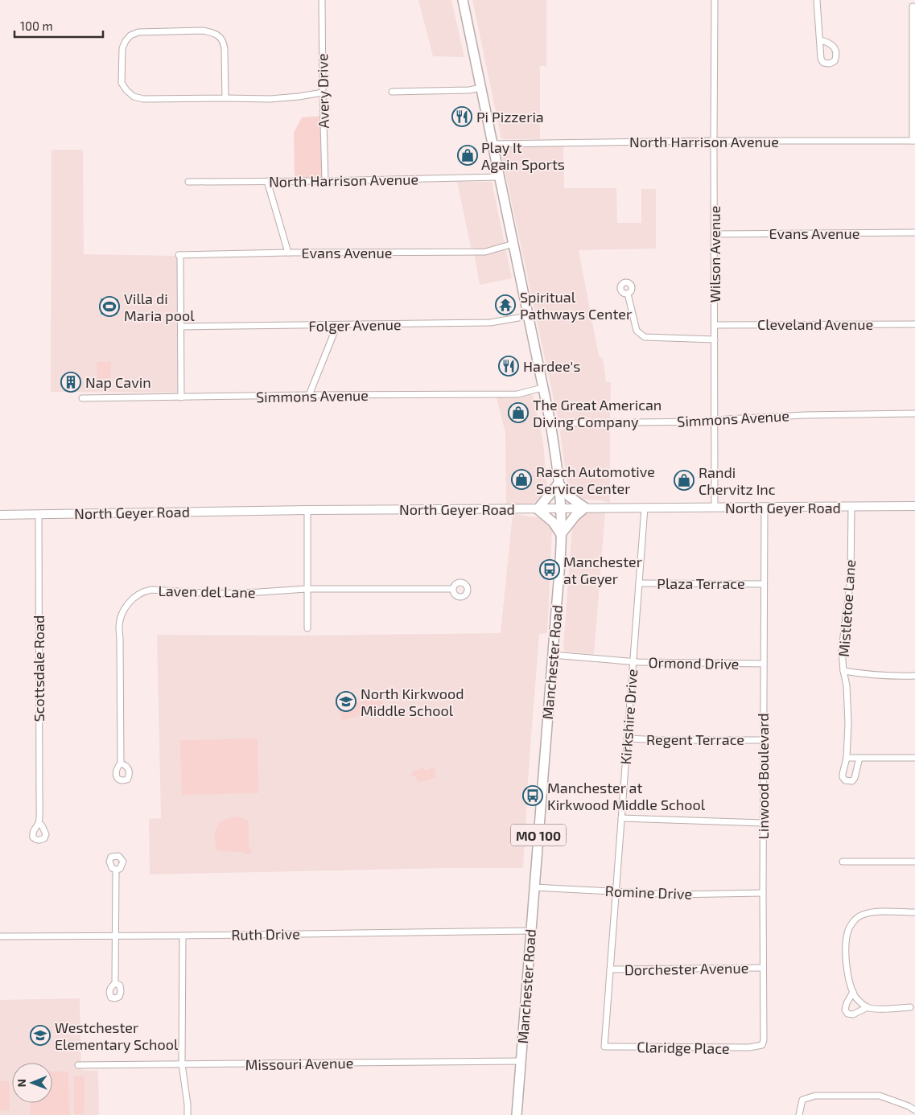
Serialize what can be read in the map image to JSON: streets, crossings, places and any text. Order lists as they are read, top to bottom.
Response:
{
  "streets": {
    "main road": ["Manchester Road", "MO 100"],
    "street": [
      "Avery Drive",
      "North Harrison Avenue",
      "Evans Avenue",
      "Wilson Avenue",
      "Cleveland Avenue",
      "Folger Avenue",
      "Simmons Avenue",
      "North Geyer Road",
      "Plaza Terrace",
      "Laven del Lane",
      "Mistletoe Lane",
      "Ormond Drive",
      "Scottsdale Road",
      "Kirkshire Drive",
      "Regent Terrace",
      "Linwood Boulevard",
      "Romine Drive",
      "Ruth Drive",
      "Dorchester Avenue",
      "Claridge Place",
      "Missouri Avenue"
    ]
  },
  "crossings": [
    ["Avery Drive", "North Harrison Avenue"],
    ["North Harrison Avenue", "Wilson Avenue"],
    ["North Harrison Avenue", "Manchester Road"],
    ["Evans Avenue", "Wilson Avenue"],
    ["Evans Avenue", "Folger Avenue"],
    ["Evans Avenue", "Manchester Road"],
    ["Wilson Avenue", "Cleveland Avenue"],
    ["Wilson Avenue", "Simmons Avenue"],
    ["Wilson Avenue", "North Geyer Road"],
    ["Folger Avenue", "Manchester Road"],
    ["Simmons Avenue", "Manchester Road"],
    ["North Geyer Road", "Mistletoe Lane"],
    ["North Geyer Road", "Manchester Road"],
    ["North Geyer Road", "Scottsdale Road"],
    ["North Geyer Road", "Kirkshire Drive"],
    ["North Geyer Road", "Linwood Boulevard"],
    ["Plaza Terrace", "Kirkshire Drive"],
    ["Plaza Terrace", "Linwood Boulevard"],
    ["Manchester Road", "Ormond Drive"],
    ["Manchester Road", "Romine Drive"],
    ["Manchester Road", "Ruth Drive"],
    ["Manchester Road", "Missouri Avenue"],
    ["Ormond Drive", "Kirkshire Drive"],
    ["Ormond Drive", "Linwood Boulevard"],
    ["Kirkshire Drive", "Regent Terrace"],
    ["Kirkshire Drive", "Romine Drive"],
    ["Kirkshire Drive", "Dorchester Avenue"],
    ["Kirkshire Drive", "Claridge Place"],
    ["Regent Terrace", "Linwood Boulevard"],
    ["Linwood Boulevard", "Romine Drive"],
    ["Linwood Boulevard", "Dorchester Avenue"],
    ["Linwood Boulevard", "Claridge Place"]
  ],
  "places": {
    "restaurant": ["Pi Pizzeria", "Hardee's"],
    "shop": [
      "Play It Again Sports",
      "The Great American Diving Company",
      "Rasch Automotive Service Center",
      "Randi Chervitz Inc"
    ],
    "temple": ["Spiritual Pathways Center"],
    "sports": ["Villa di Maria pool"],
    "building": ["Nap Cavin"],
    "bus stop": ["Manchester at Geyer", "Manchester at Kirkwood Middle School"],
    "school or university": ["North Kirkwood Middle School", "Westchester Elementary School"]
  },
  "scale_bar": "100 m",
  "north": "left"
}
